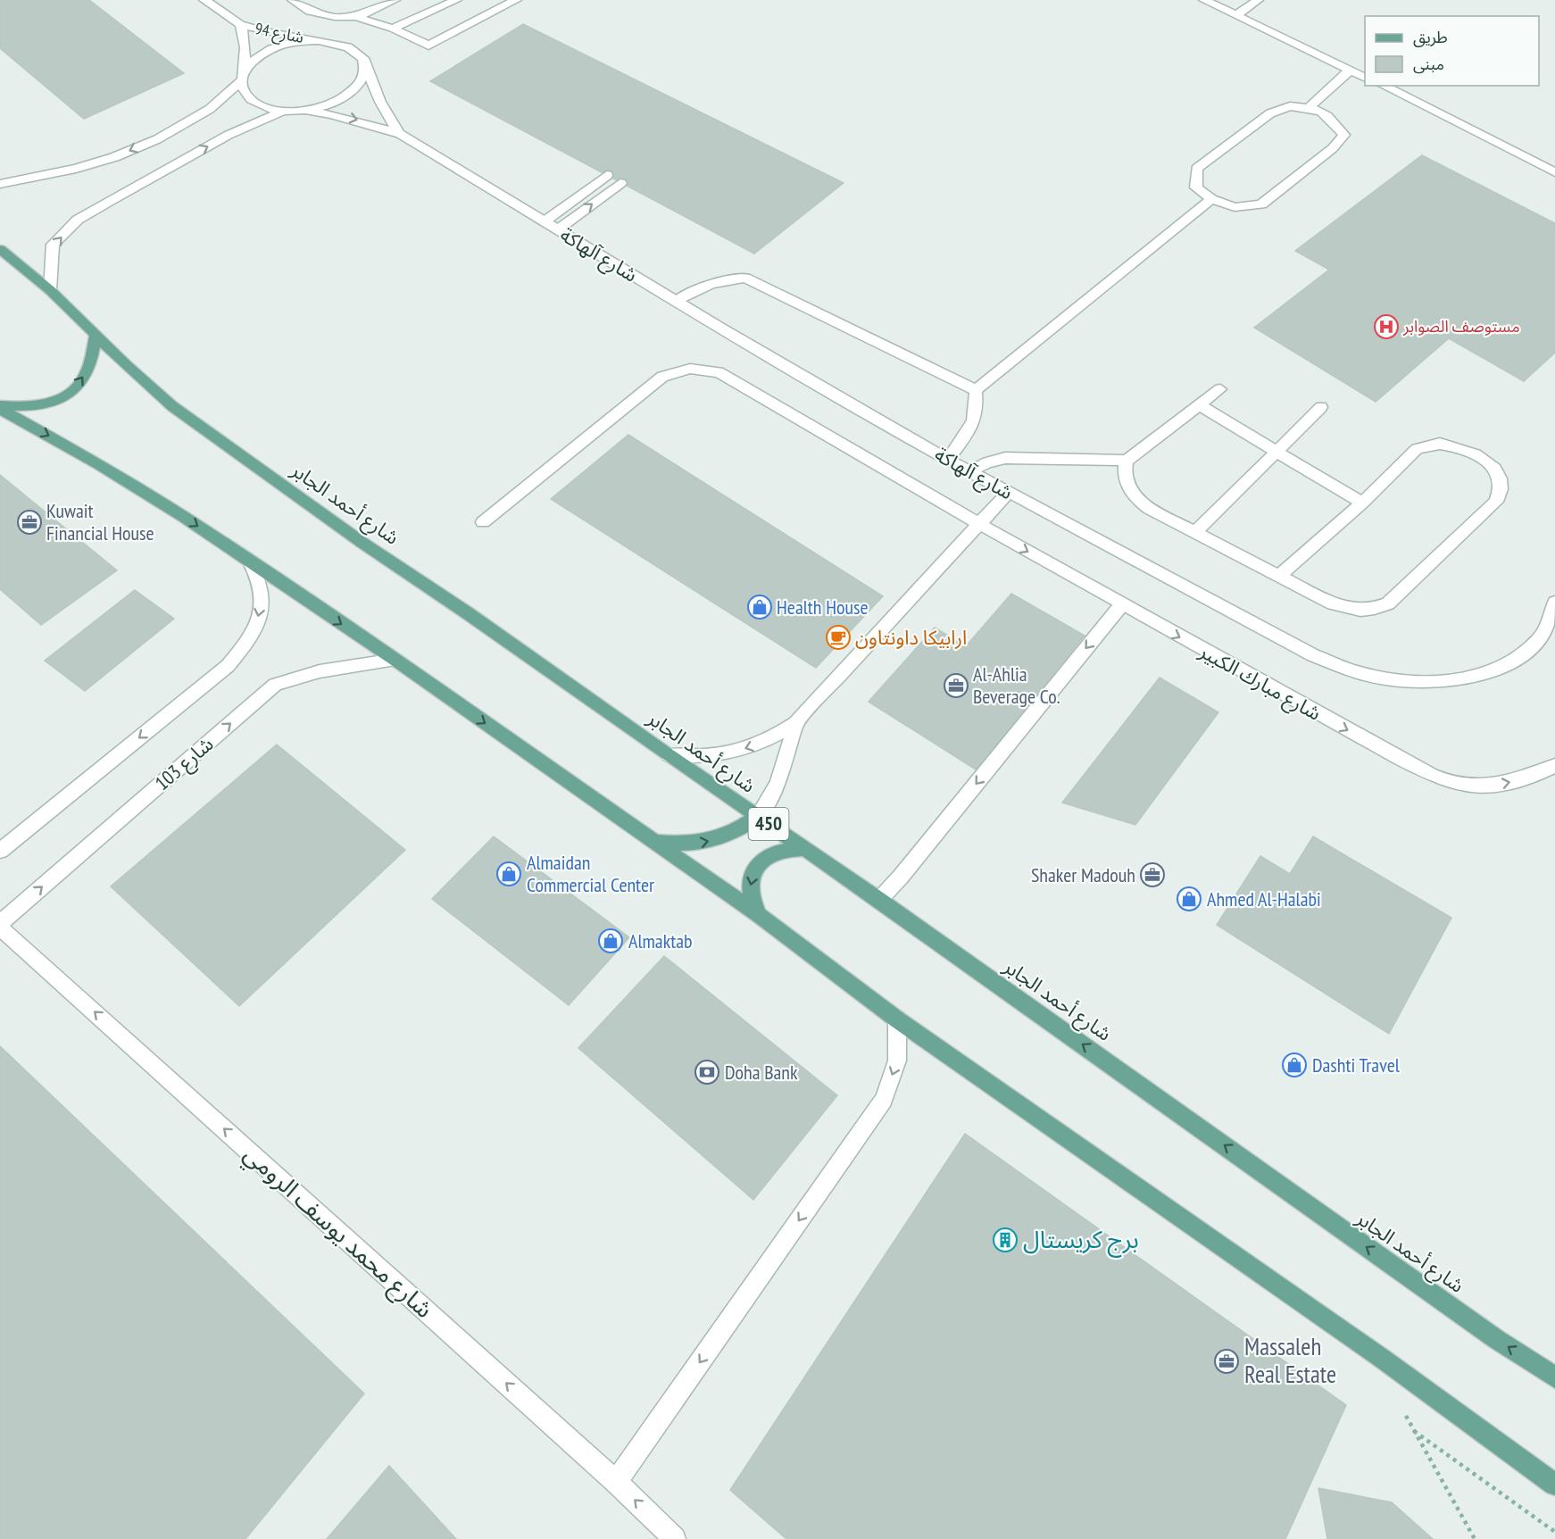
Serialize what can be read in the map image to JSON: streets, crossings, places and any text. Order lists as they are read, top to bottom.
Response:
{
  "streets": {
    "main road": ["شارع أحمد الجابر", "450"],
    "street": [
      "شارع 94",
      "شارع آلهاكة",
      "شارع مبارك الكبير",
      "شارع 103",
      "شارع محمد يوسف الرومي"
    ]
  },
  "crossings": [
    ["شارع 94", "شارع آلهاكة"]
  ],
  "one_way": ["شارع مبارك الكبير", "شارع 103", "شارع محمد يوسف الرومي"],
  "places": {
    "hospital": ["مستوصف الصوابر"],
    "office": [
      "Kuwait Financial House",
      "Al-Ahlia Beverage Co.",
      "Shaker Madouh",
      "Massaleh Real Estate"
    ],
    "shop": [
      "Health House",
      "Almaidan Commercial Center",
      "Ahmed Al-Halabi",
      "Almaktab",
      "Dashti Travel"
    ],
    "cafe": ["ارابيكا داونتاون"],
    "bank": ["Doha Bank"],
    "building": ["برج كريستال"]
  },
  "legend": ["طريق", "مبنى"]
}
